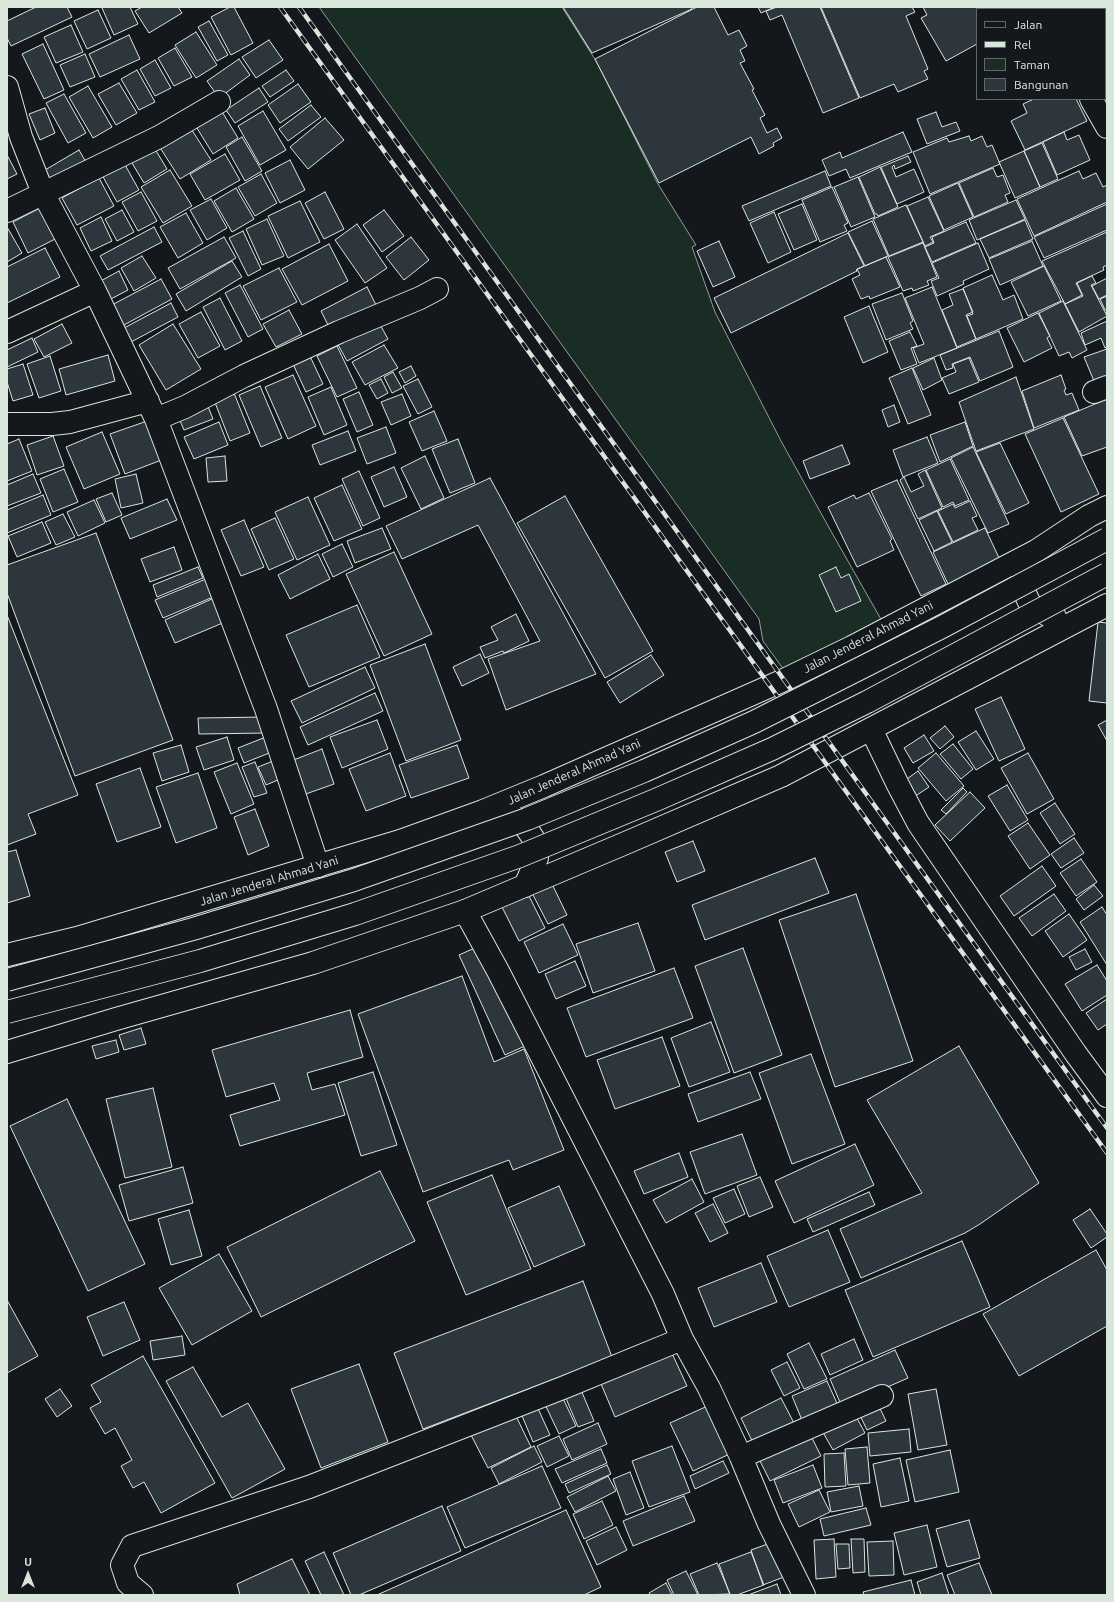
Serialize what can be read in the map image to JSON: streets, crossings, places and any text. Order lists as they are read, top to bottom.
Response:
{
  "streets": {
    "main road": ["Jalan Jenderal Ahmad Yani"]
  },
  "legend": [
    "Jalan",
    "Rel",
    "Taman",
    "Bangunan"
  ],
  "north": "top"
}
